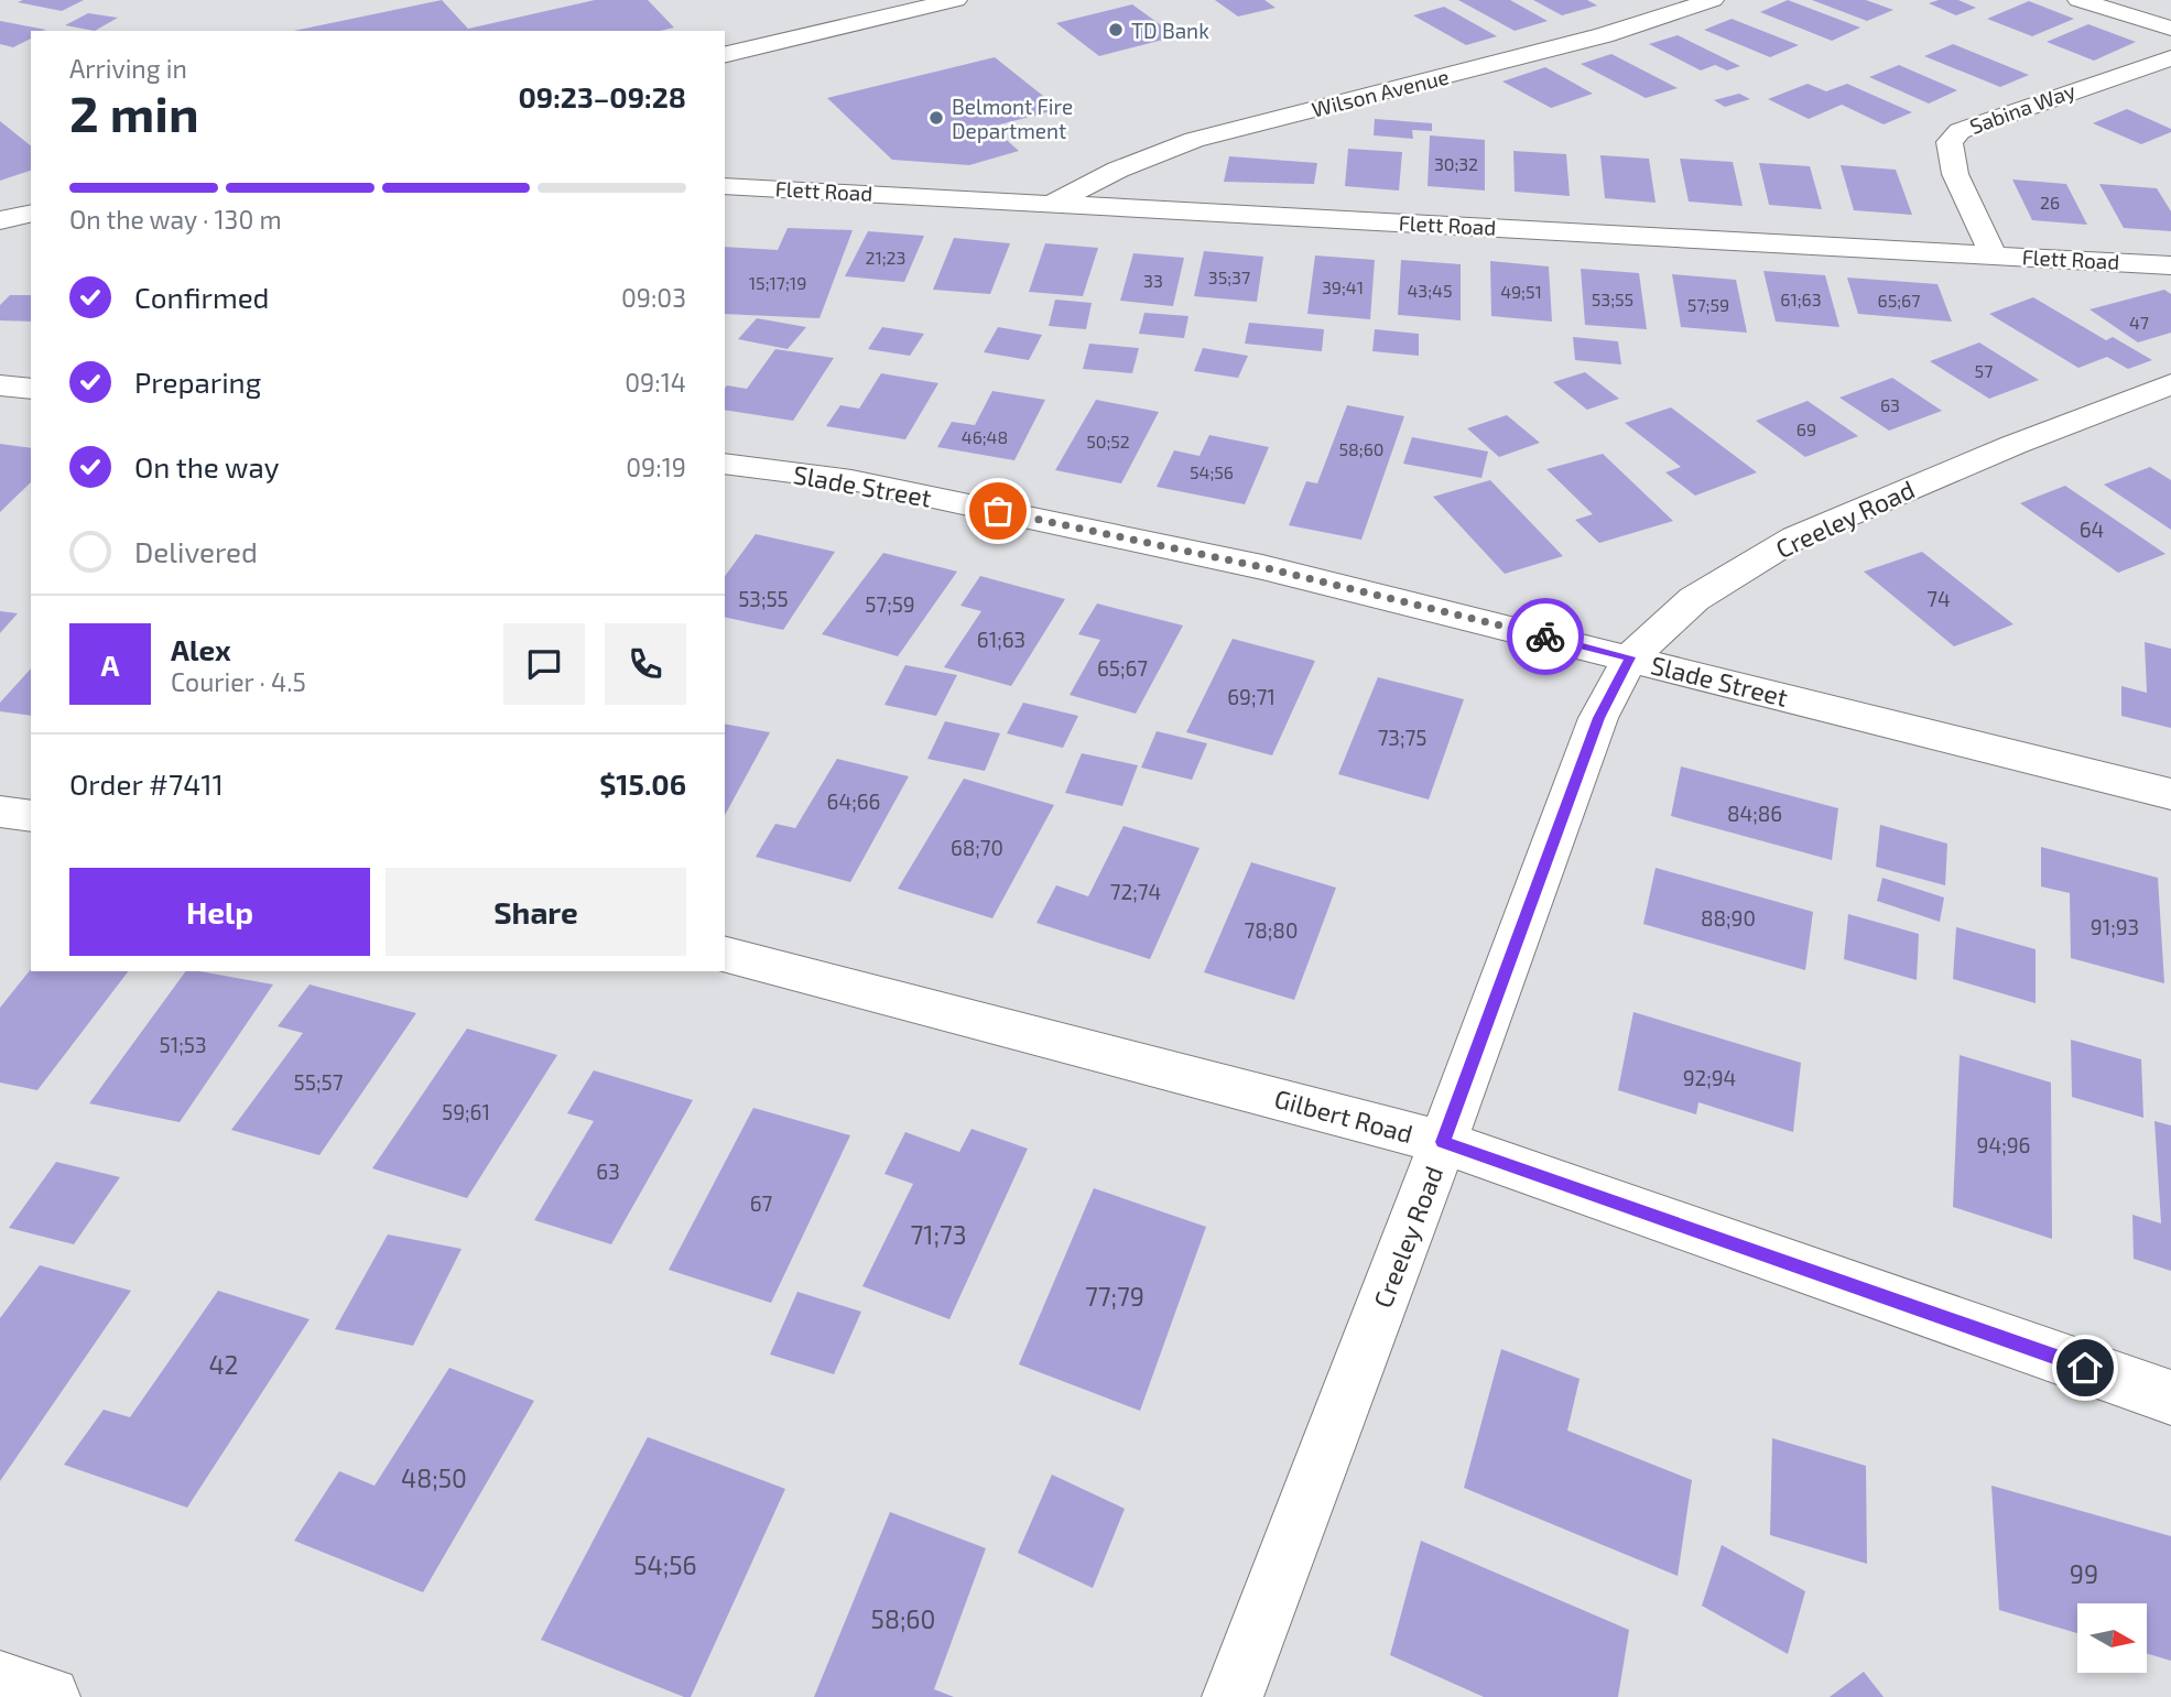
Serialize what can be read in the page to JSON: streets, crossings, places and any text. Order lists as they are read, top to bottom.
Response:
{
  "streets": {
    "street": [
      "Wilson Avenue",
      "Sabina Way",
      "Flett Road",
      "Slade Street",
      "Creeley Road",
      "Gilbert Road"
    ]
  },
  "crossings": [
    ["Wilson Avenue", "Flett Road"],
    ["Sabina Way", "Flett Road"],
    ["Slade Street", "Creeley Road"],
    ["Creeley Road", "Gilbert Road"]
  ],
  "places": ["TD Bank", "Belmont Fire Department"],
  "house_numbers": [
    "30;32",
    "26",
    "21;23",
    "35;37",
    "33",
    "15;17;19",
    "39;41",
    "43;45",
    "49;51",
    "53;55",
    "61;63",
    "65;67",
    "57;59",
    "47",
    "57",
    "63",
    "69",
    "46;48",
    "50;52",
    "58;60",
    "54;56",
    "64",
    "53;55",
    "74",
    "57;59",
    "61;63",
    "65;67",
    "69;71",
    "73;75",
    "64;66",
    "84;86",
    "68;70",
    "72;74",
    "88;90",
    "91;93",
    "78;80",
    "51;53",
    "92;94",
    "55;57",
    "59;61",
    "94;96",
    "63",
    "67",
    "71;73",
    "77;79",
    "42",
    "48;50",
    "54;56",
    "99",
    "58;60"
  ],
  "north": "right",
  "page": {
    "heading": ["2 min", "Arriving in", "09:23–09:28"],
    "panel": [
      "Alex",
      "Courier · 4.5",
      "Order #7411",
      "$15.06"
    ],
    "bar": "On the way · 130 m",
    "list": [
      ["Confirmed", "09:03"],
      ["Preparing", "09:14"],
      ["On the way", "09:19"],
      "Delivered"
    ],
    "round": "A",
    "buttons": ["Help", "Share"]
  }
}
